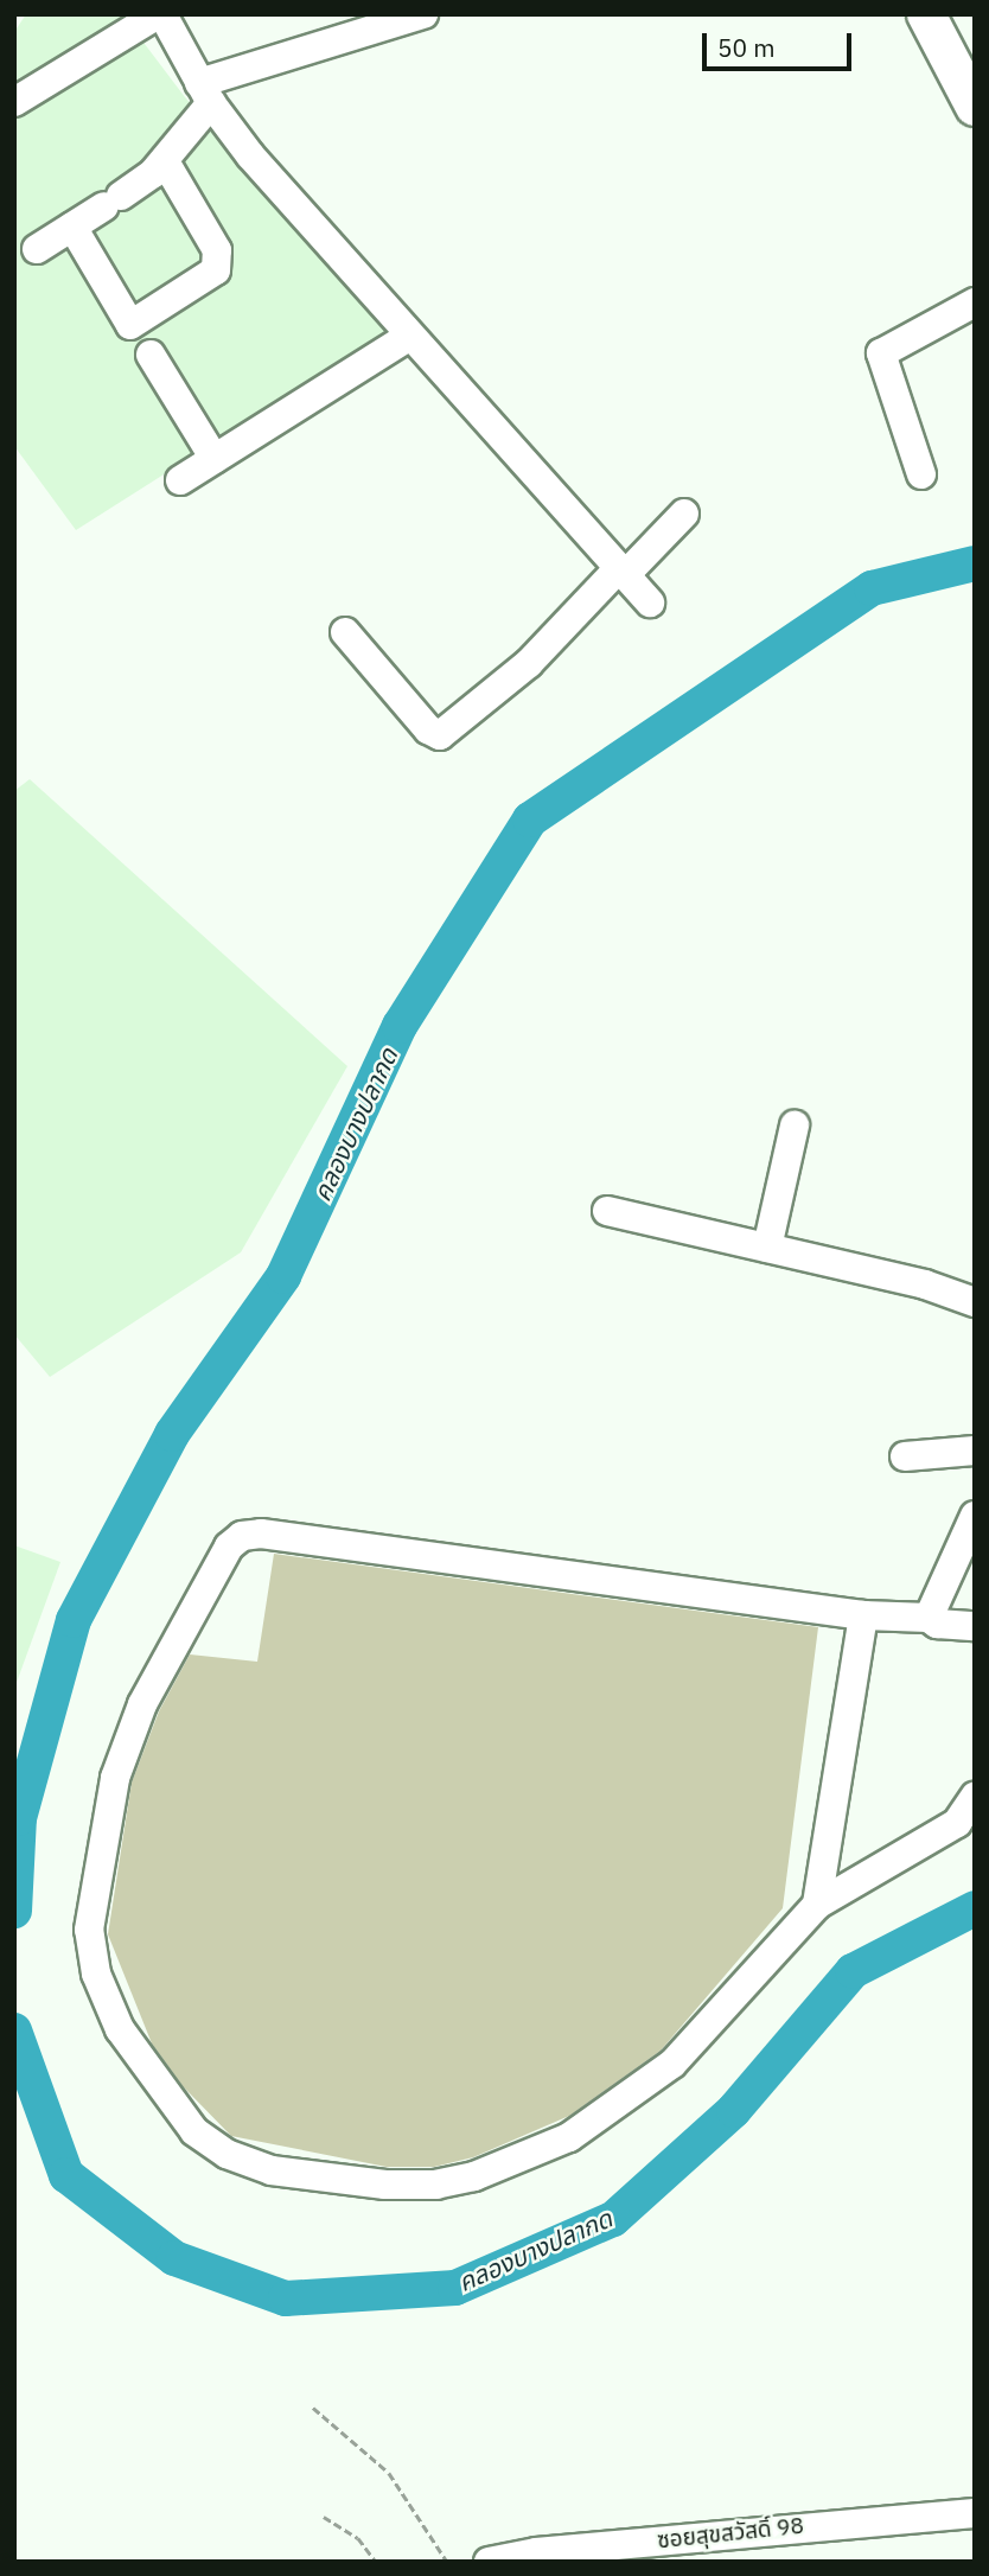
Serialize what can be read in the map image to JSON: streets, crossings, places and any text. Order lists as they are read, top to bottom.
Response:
{
  "streets": {
    "street": ["ซอยสุขสวัสดิ์ 98"]
  },
  "water": ["คลองบางปลากด"],
  "scale_bar": "50 m"
}
